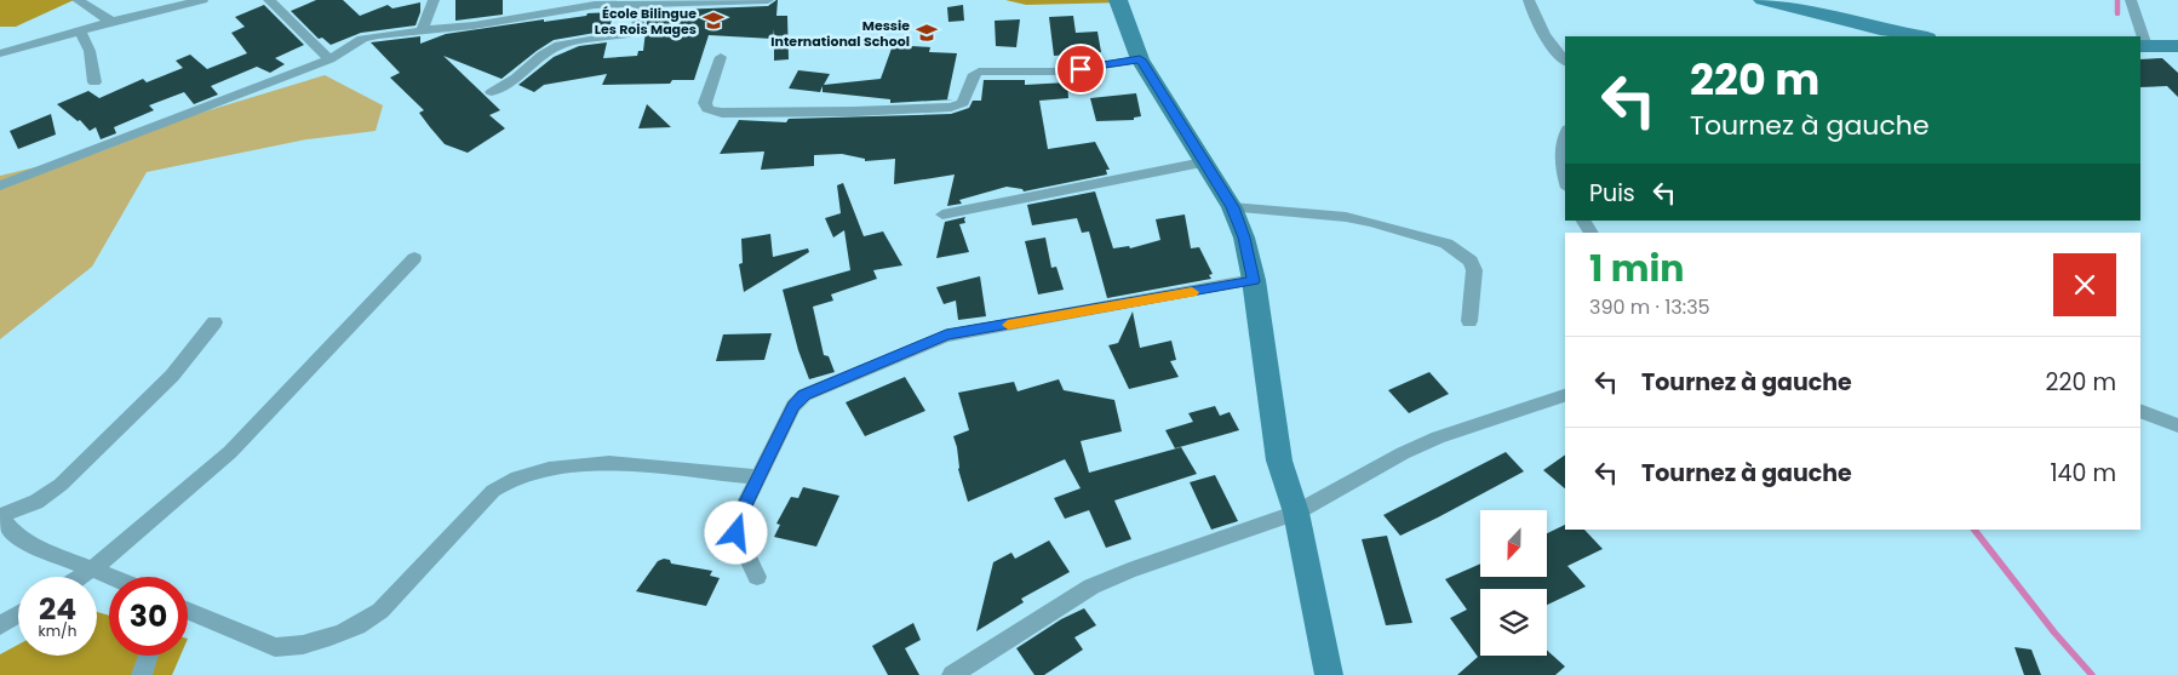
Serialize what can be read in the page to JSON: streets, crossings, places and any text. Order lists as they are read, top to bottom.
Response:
{
  "places": {
    "school or university": ["École Bilingue Les Rois Mages", "Messie International School"]
  },
  "north": "bottom",
  "page": {
    "turn": ["220 m", "Tournez à gauche"],
    "then": "Puis",
    "heading": ["1 min", "390 m · 13:35"],
    "list": [
      {
        "name": "Tournez à gauche",
        "value": "220 m"
      },
      {
        "name": "Tournez à gauche",
        "value": "140 m"
      }
    ],
    "speed": "24 km/h",
    "limit": "30"
  }
}
